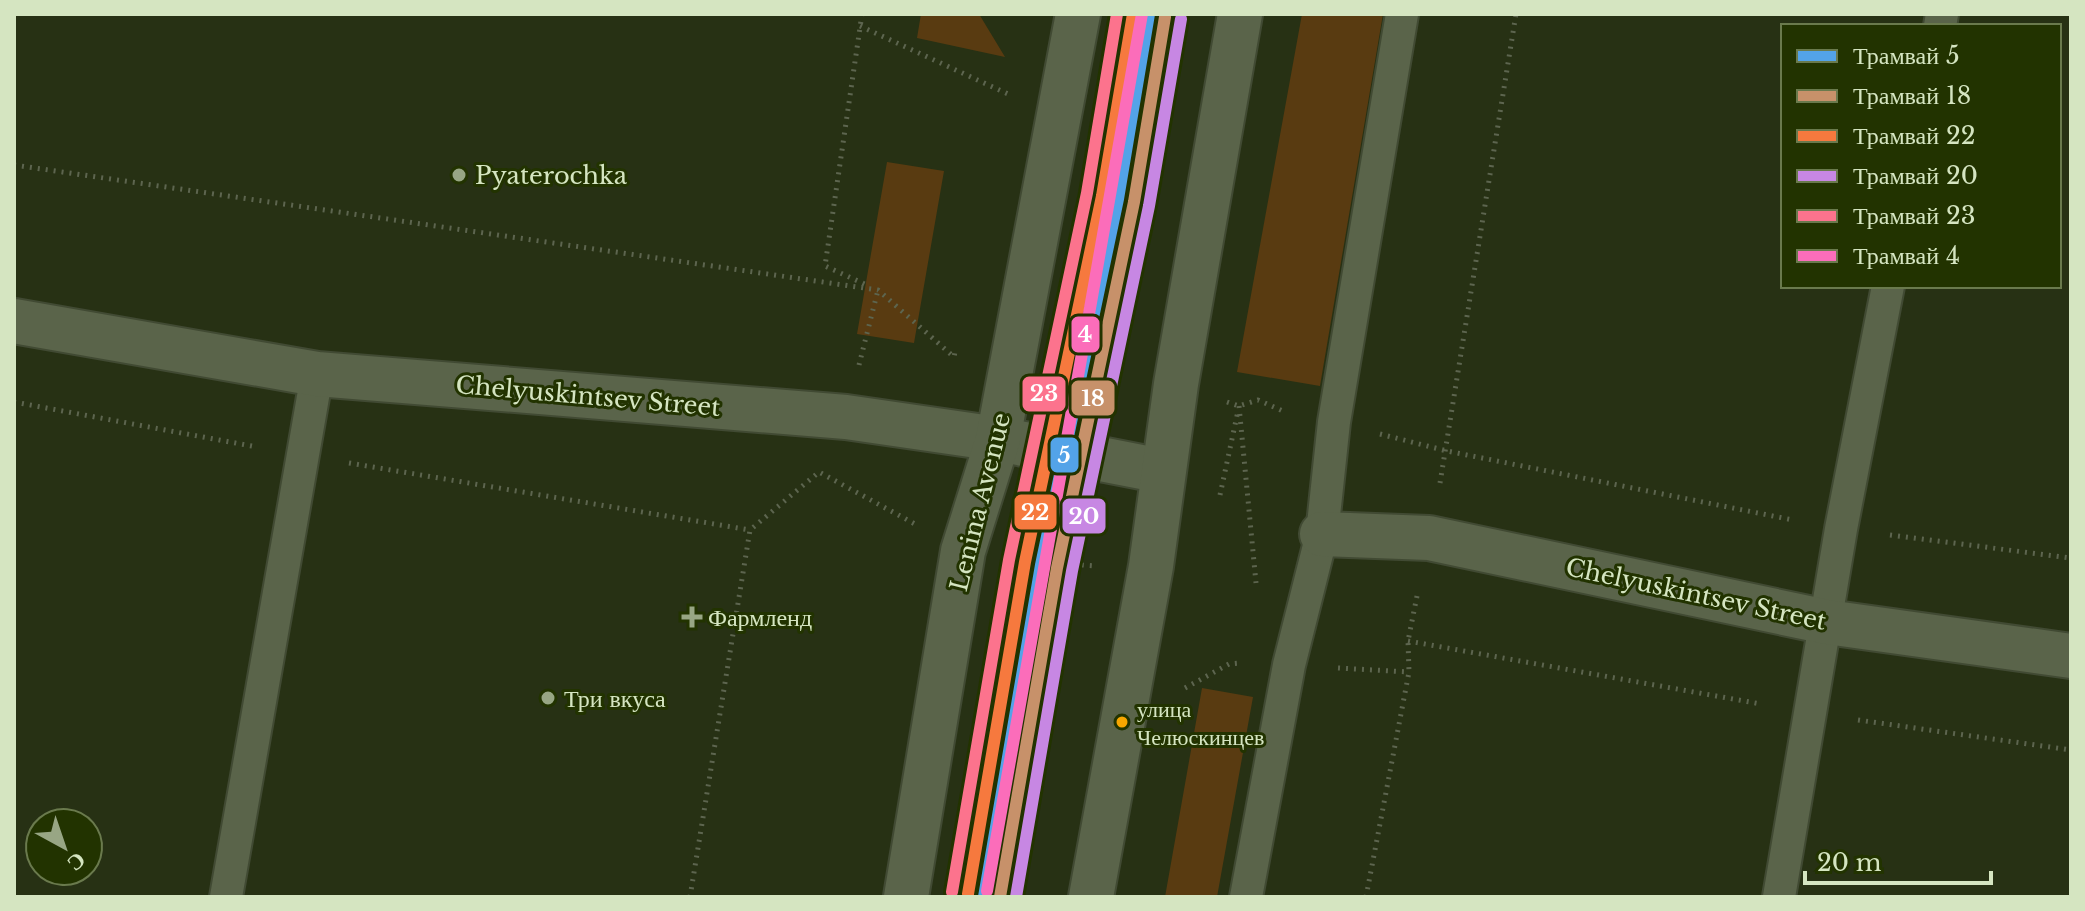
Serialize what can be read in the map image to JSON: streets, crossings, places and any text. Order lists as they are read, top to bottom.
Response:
{
  "streets": {
    "street": ["Chelyuskintsev Street", "Lenina Avenue"]
  },
  "crossings": [
    ["Chelyuskintsev Street", "Lenina Avenue"]
  ],
  "places": {
    "other": ["Pyaterochka", "Три вкуса", "улица Челюскинцев"],
    "health": ["Фармленд"]
  },
  "lines": [
    "tram line 5",
    "tram line 22",
    "tram line 23",
    "tram line 4",
    "tram line 18",
    "tram line 20"
  ],
  "legend": [
    "Трамвай 5",
    "Трамвай 18",
    "Трамвай 22",
    "Трамвай 20",
    "Трамвай 23",
    "Трамвай 4"
  ],
  "scale_bar": "20 m",
  "north": "bottom right"
}
